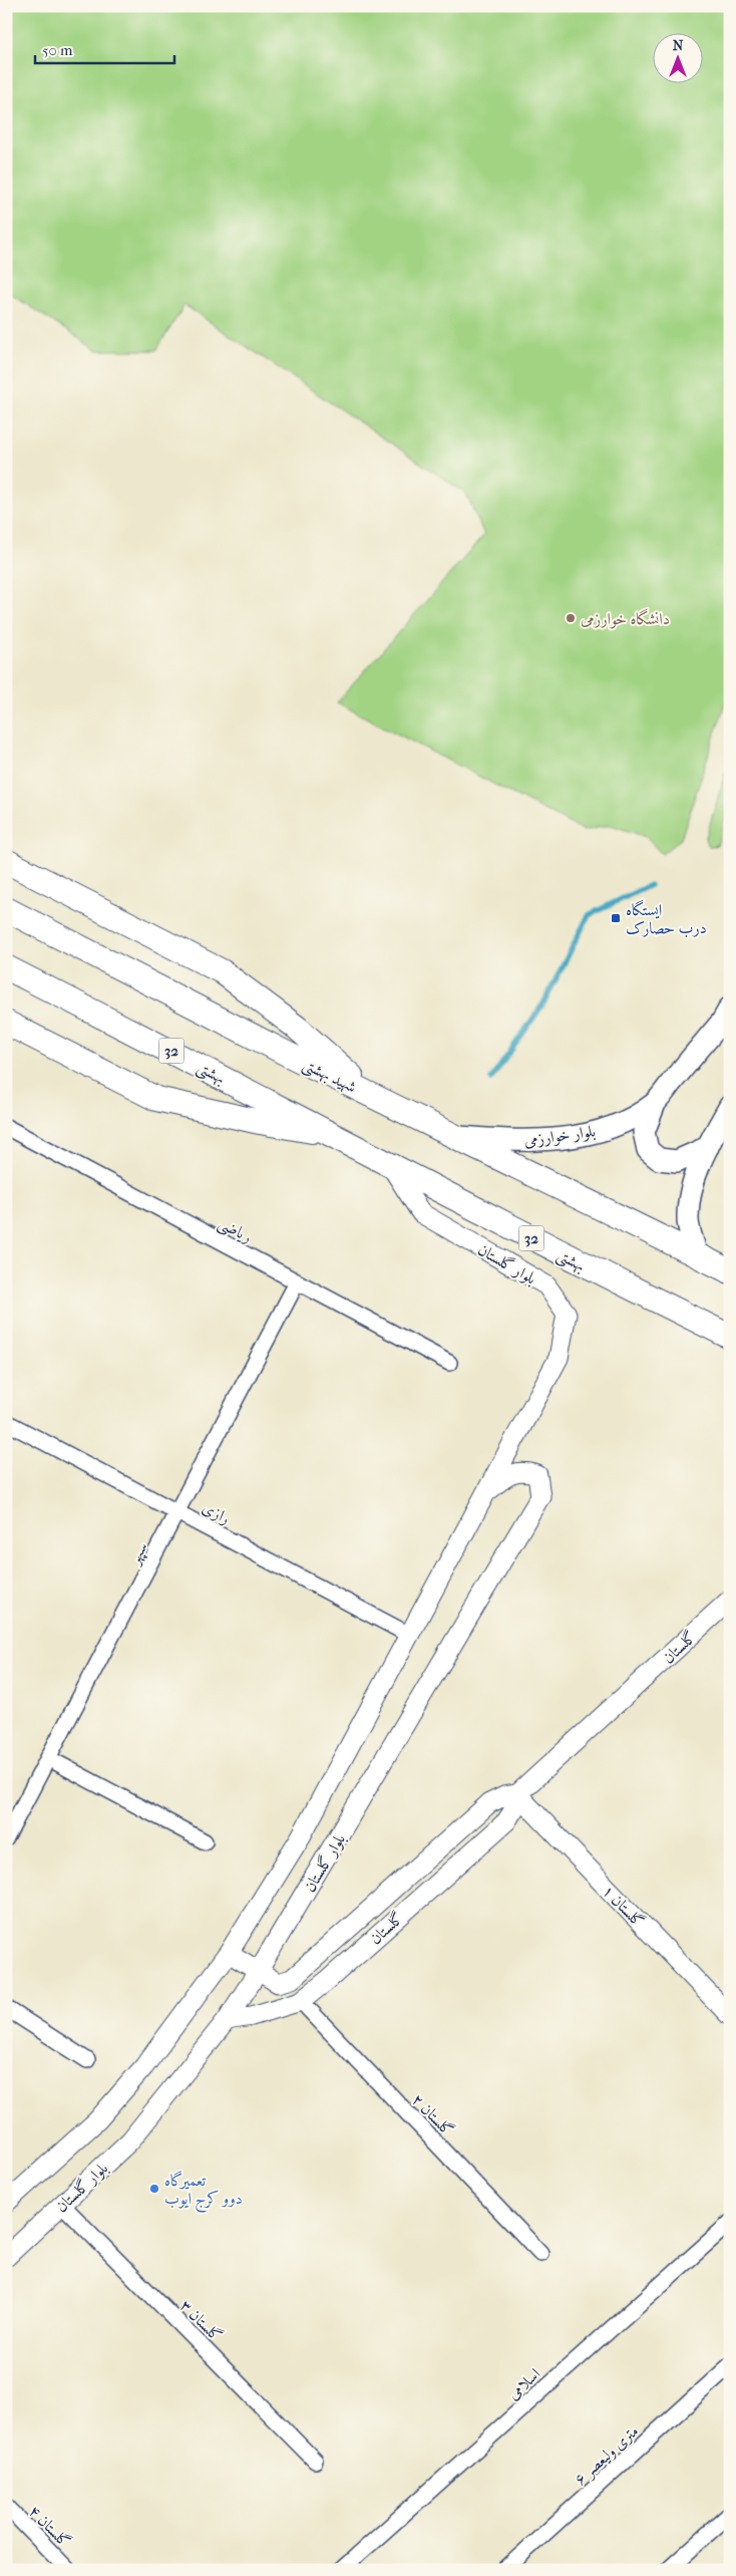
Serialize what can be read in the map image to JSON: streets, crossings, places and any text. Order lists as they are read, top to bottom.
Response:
{
  "streets": {
    "main road": [
      "32",
      "بهشتى",
      "شهید بهشتی",
      "بلوار خوارزمی",
      "بهشتی"
    ],
    "street": [
      "ریاضی",
      "بلوار گلستان",
      "رازی",
      "سپهر",
      "گلستان",
      "گلستان ۱",
      "گلستان ۲",
      "گلستان ۳",
      "اسلامی",
      "۶ متری ولیعصر",
      "گلستان ۴"
    ]
  },
  "crossings": [
    ["بهشتى", "بهشتی"],
    ["ریاضی", "سپهر"],
    ["بهشتی", "بلوار گلستان"],
    ["بلوار گلستان", "رازی"],
    ["بلوار گلستان", "گلستان"],
    ["بلوار گلستان", "گلستان ۳"],
    ["رازی", "سپهر"],
    ["گلستان", "گلستان ۱"],
    ["گلستان", "گلستان ۲"]
  ],
  "places": {
    "other": ["دانشگاه خوارزمی", "تعمیرگاه دوو کرج ایوب"],
    "transit": ["ایستگاه درب حصارک"]
  },
  "scale_bar": "50 m",
  "north": "top"
}
